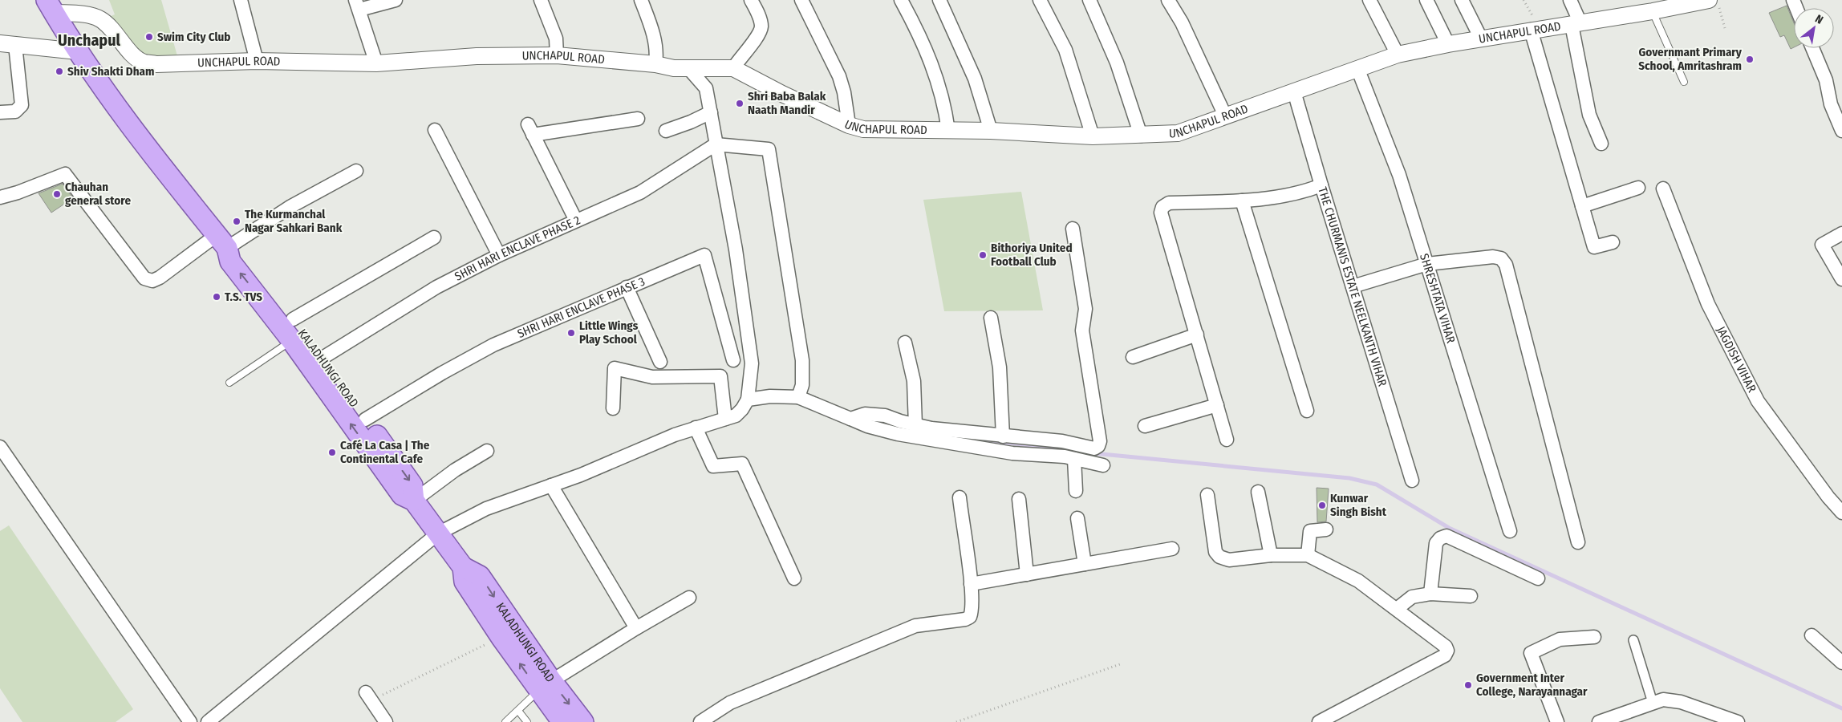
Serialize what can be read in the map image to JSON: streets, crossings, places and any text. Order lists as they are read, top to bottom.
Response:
{
  "streets": {
    "main road": ["KALADHUNGI ROAD"],
    "street": [
      "UNCHAPUL ROAD",
      "SHRI HARI ENCLAVE PHASE 2",
      "THE CHURMANIS ESTATE NEELKANTH VIHAR",
      "SHRESHTATA VIHAR",
      "SHRI HARI ENCLAVE PHASE 3",
      "JAGDISH VIHAR"
    ]
  },
  "crossings": [
    ["UNCHAPUL ROAD", "THE CHURMANIS ESTATE NEELKANTH VIHAR"],
    ["UNCHAPUL ROAD", "SHRESHTATA VIHAR"],
    ["UNCHAPUL ROAD", "KALADHUNGI ROAD"],
    ["SHRI HARI ENCLAVE PHASE 2", "KALADHUNGI ROAD"],
    ["SHRI HARI ENCLAVE PHASE 3", "KALADHUNGI ROAD"]
  ],
  "districts": ["Unchapul"],
  "places": [
    "Swim City Club",
    "Governmant Primary School, Amritashram",
    "Shiv Shakti Dham",
    "Shri Baba Balak Naath Mandir",
    "Chauhan general store",
    "The Kurmanchal Nagar Sahkari Bank",
    "Bithoriya United Football Club",
    "T.S. TVS",
    "Little Wings Play School",
    "Café La Casa | The Continental Cafe",
    "Kunwar Singh Bisht",
    "Government Inter College, Narayannagar"
  ],
  "north": "top right"
}
